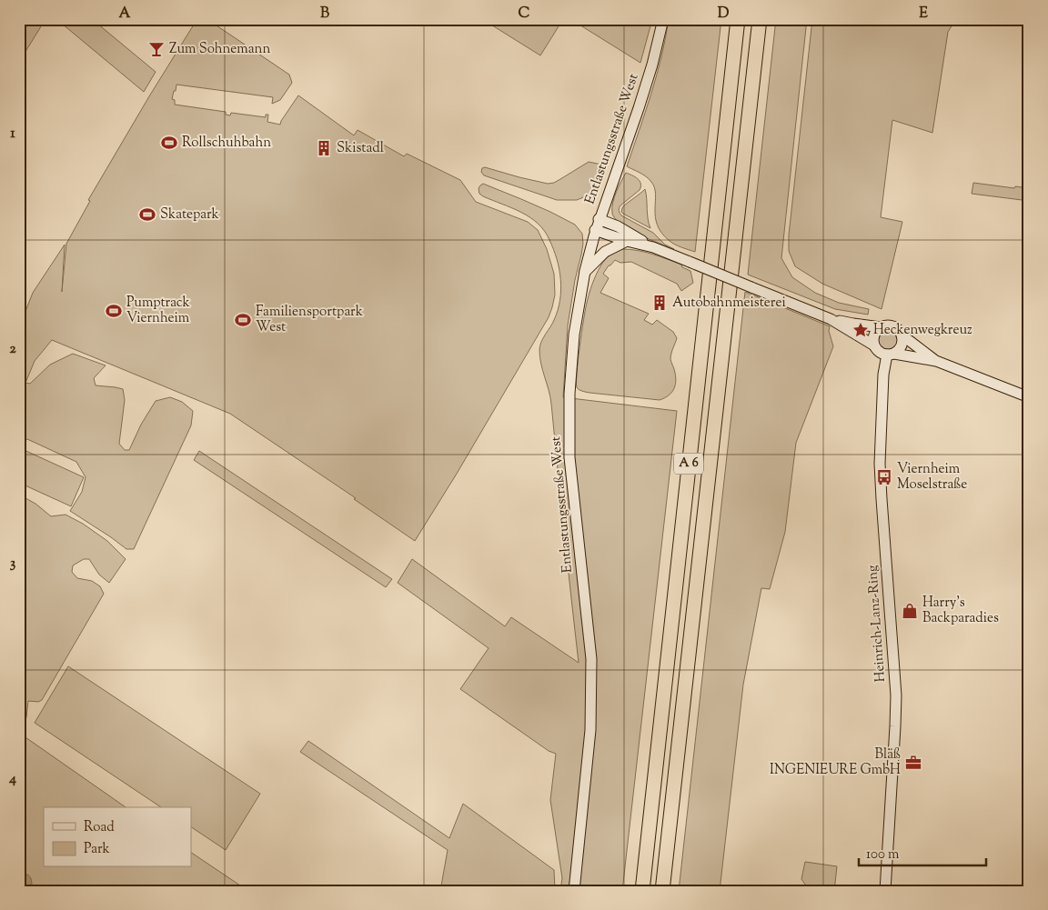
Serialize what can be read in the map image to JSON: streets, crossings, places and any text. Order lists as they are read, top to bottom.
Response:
{
  "streets": {
    "highway": ["A 6"],
    "street": ["Entlastungsstraße West", "Heinrich-Lanz-Ring"]
  },
  "places": {
    "bar": ["Zum Sohnemann"],
    "sports": [
      "Rollschuhbahn",
      "Skatepark",
      "Pumptrack Viernheim",
      "Familiensportpark West"
    ],
    "building": ["Skistadl", "Autobahnmeisterei"],
    "place": ["Heckenwegkreuz"],
    "bus stop": ["Viernheim Moselstraße"],
    "shop": ["Harry's Backparadies"],
    "office": ["Bläß INGENIEURE GmbH"]
  },
  "legend": ["Road", "Park"],
  "scale_bar": "100 m",
  "grid": {
    "columns": [
      "A",
      "B",
      "C",
      "D",
      "E"
    ],
    "rows": [
      "1",
      "2",
      "3",
      "4"
    ]
  }
}
